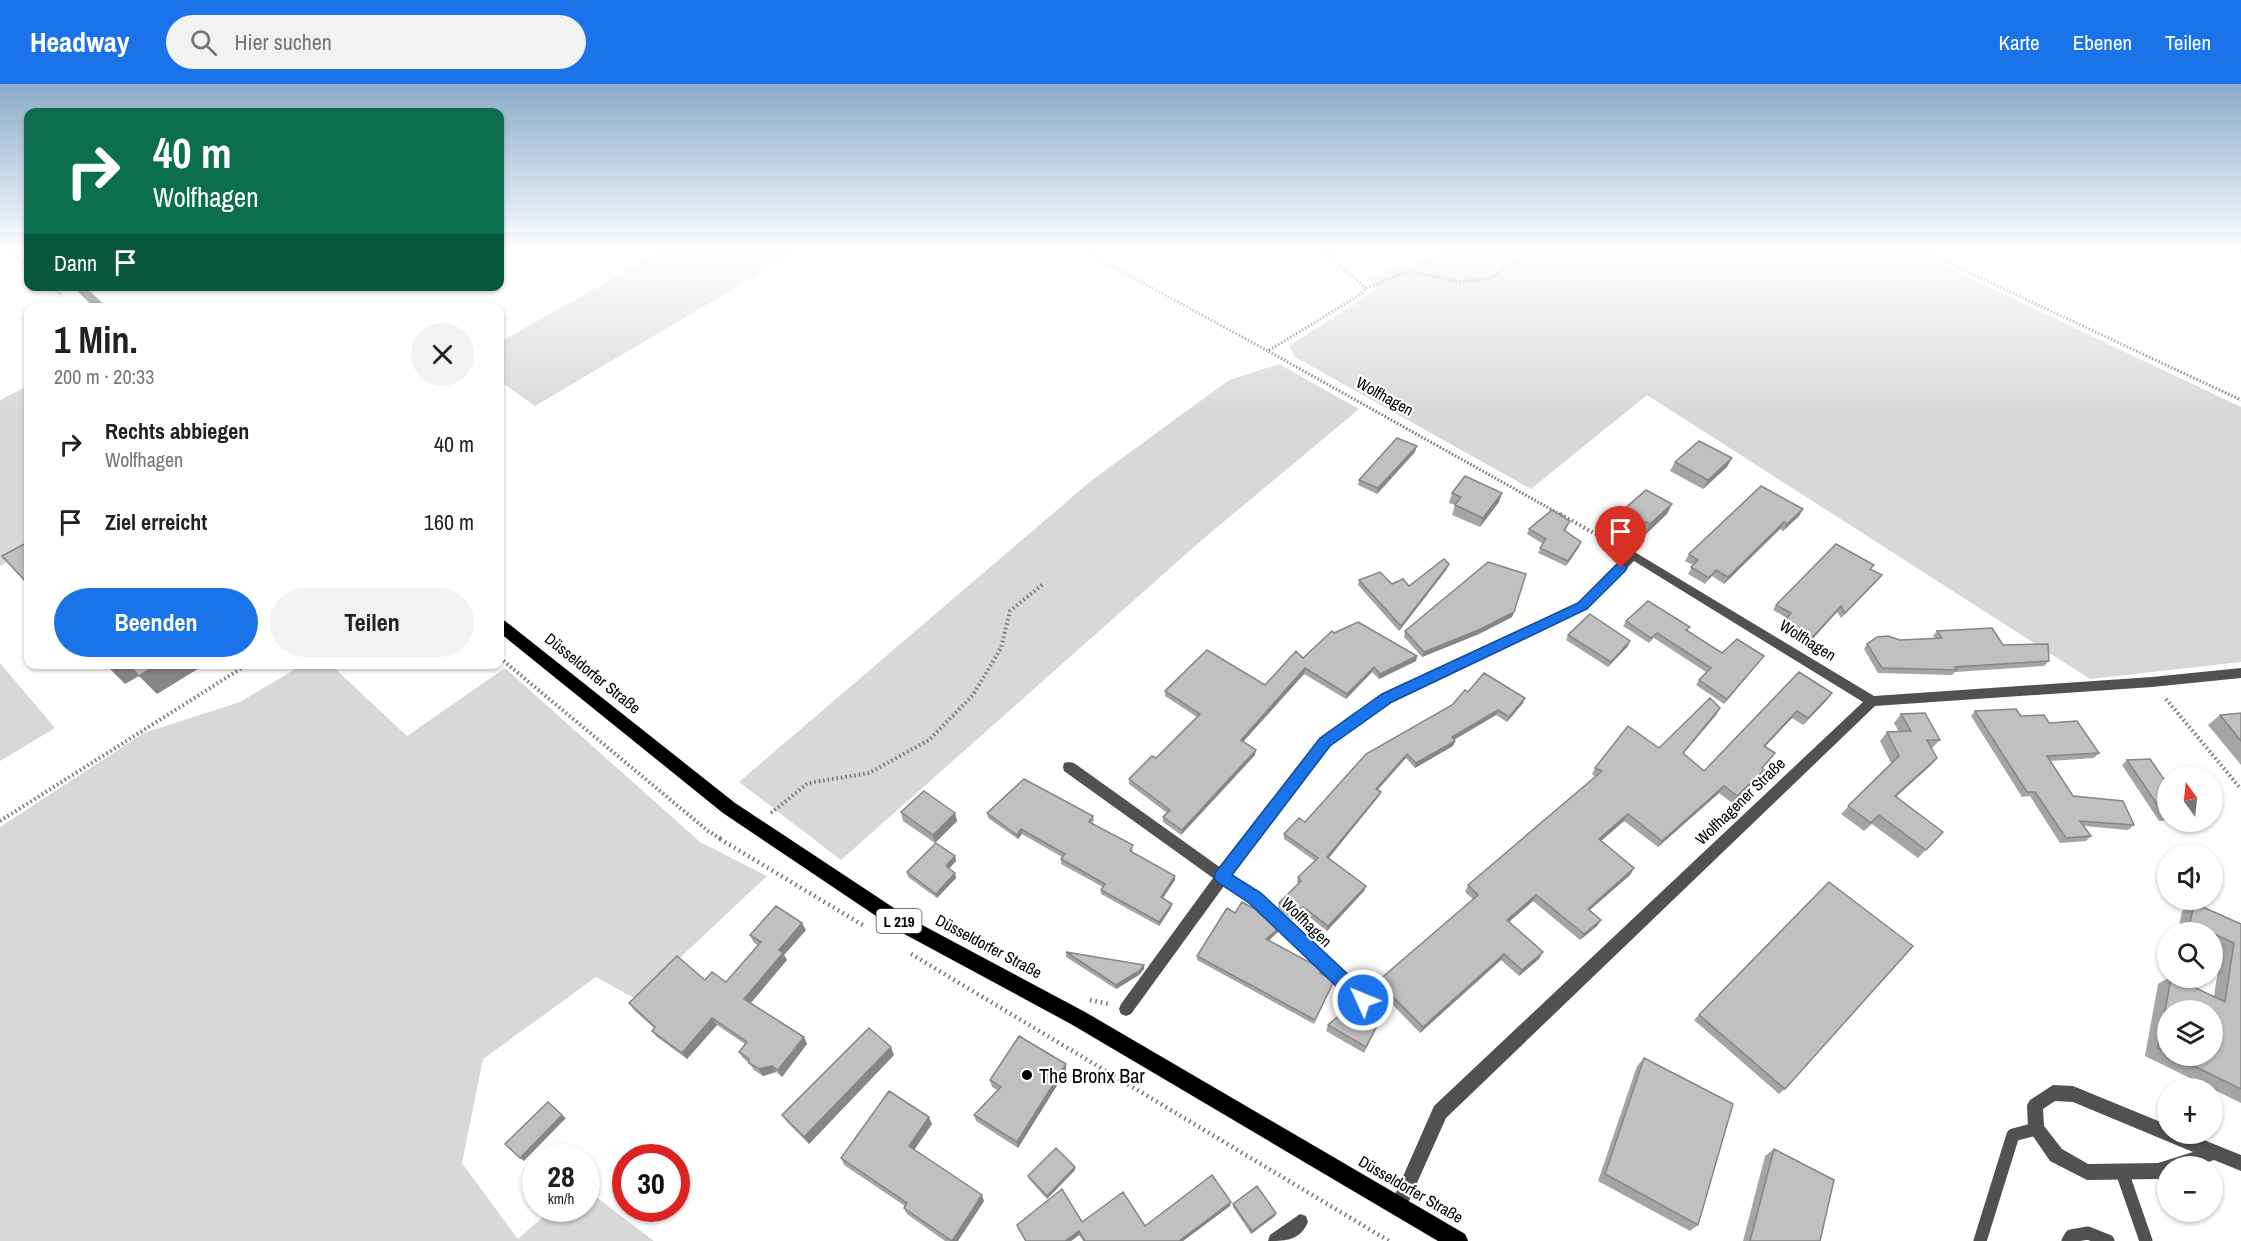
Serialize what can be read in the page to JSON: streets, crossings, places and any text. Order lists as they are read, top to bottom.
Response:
{
  "streets": {
    "main road": ["Düsseldorfer Straße", "L 219"],
    "street": ["Wolfhagen", "Wolfhagener Straße"]
  },
  "crossings": [
    ["Wolfhagen", "Wolfhagener Straße"],
    ["Düsseldorfer Straße", "Wolfhagener Straße"]
  ],
  "places": ["The Bronx Bar"],
  "north": "top",
  "page": {
    "header": "Headway",
    "search": "Hier suchen",
    "nav": ["Karte", "Ebenen", "Teilen"],
    "turn": ["40 m", "Wolfhagen"],
    "then": "Dann",
    "heading": ["1 Min.", "200 m · 20:33"],
    "list": [
      {
        "name": "Rechts abbiegen",
        "note": "Wolfhagen",
        "value": "40 m"
      },
      {
        "name": "Ziel erreicht",
        "value": "160 m"
      }
    ],
    "buttons": ["Beenden", "Teilen"],
    "map_buttons": ["+", "−"],
    "speed": "28 km/h",
    "limit": "30"
  }
}
